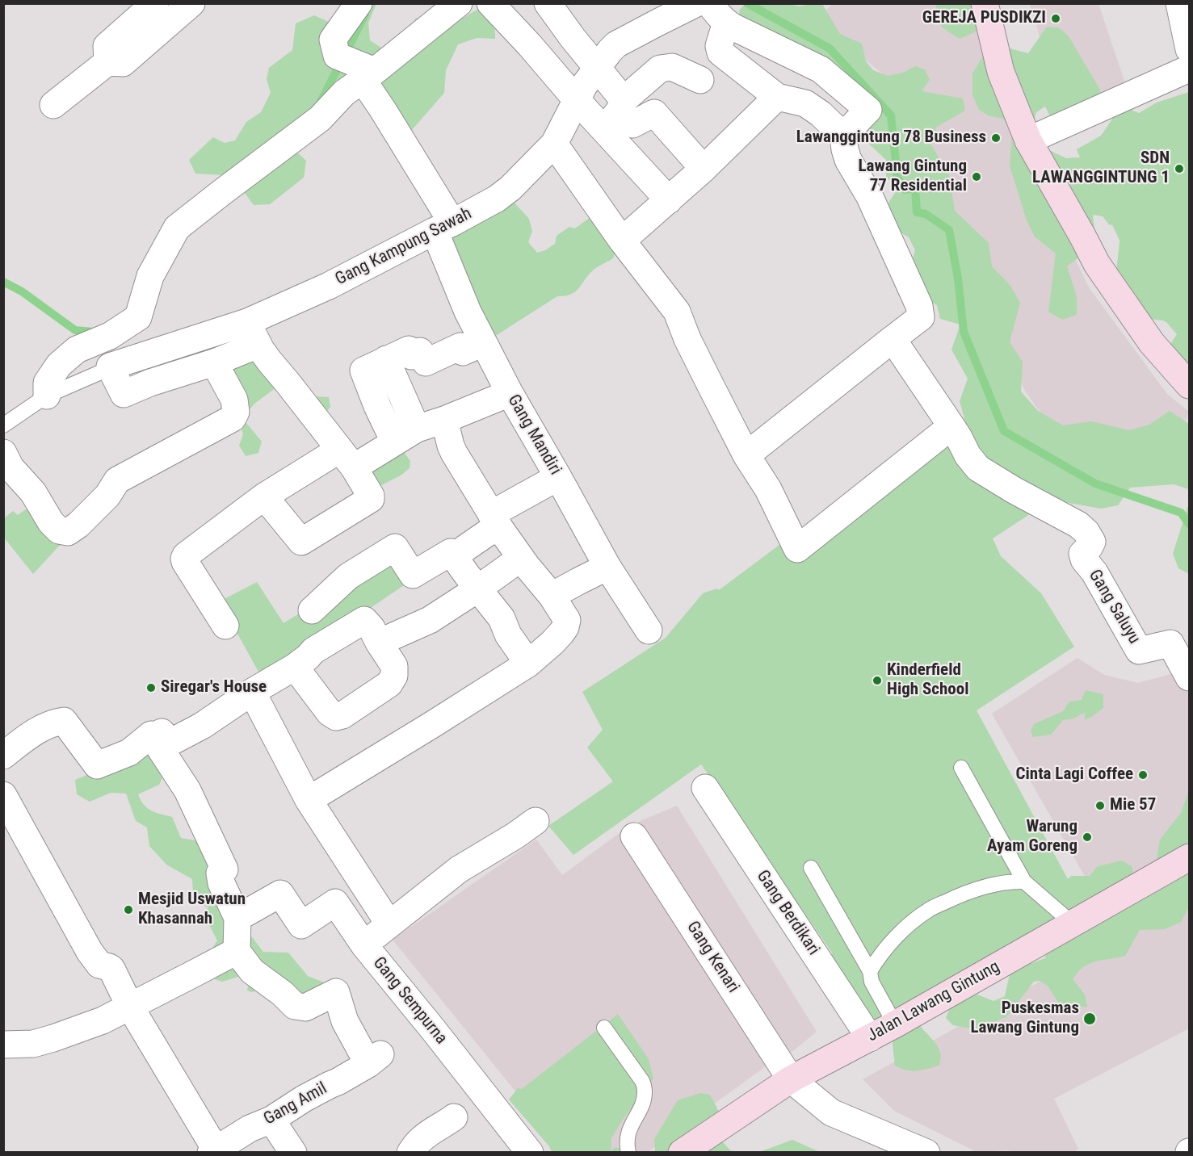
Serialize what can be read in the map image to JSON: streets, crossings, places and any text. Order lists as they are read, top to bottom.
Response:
{
  "streets": {
    "main road": ["Jalan Lawang Gintung"],
    "street": [
      "Gang Kampung Sawah",
      "Gang Mandiri",
      "Gang Saluyu",
      "Gang Berdikari",
      "Gang Kenari",
      "Gang Sempurna",
      "Gang Amil"
    ]
  },
  "crossings": [
    ["Gang Kampung Sawah", "Gang Mandiri"],
    ["Gang Berdikari", "Jalan Lawang Gintung"],
    ["Gang Kenari", "Jalan Lawang Gintung"]
  ],
  "places": [
    "GEREJA PUSDIKZI",
    "Lawanggintung 78 Business",
    "SDN LAWANGGINTUNG 1",
    "Lawang Gintung 77 Residential",
    "Kinderfield High School",
    "Siregar's House",
    "Cinta Lagi Coffee",
    "Mie 57",
    "Warung Ayam Goreng",
    "Mesjid Uswatun Khasannah",
    "Puskesmas Lawang Gintung"
  ]
}
